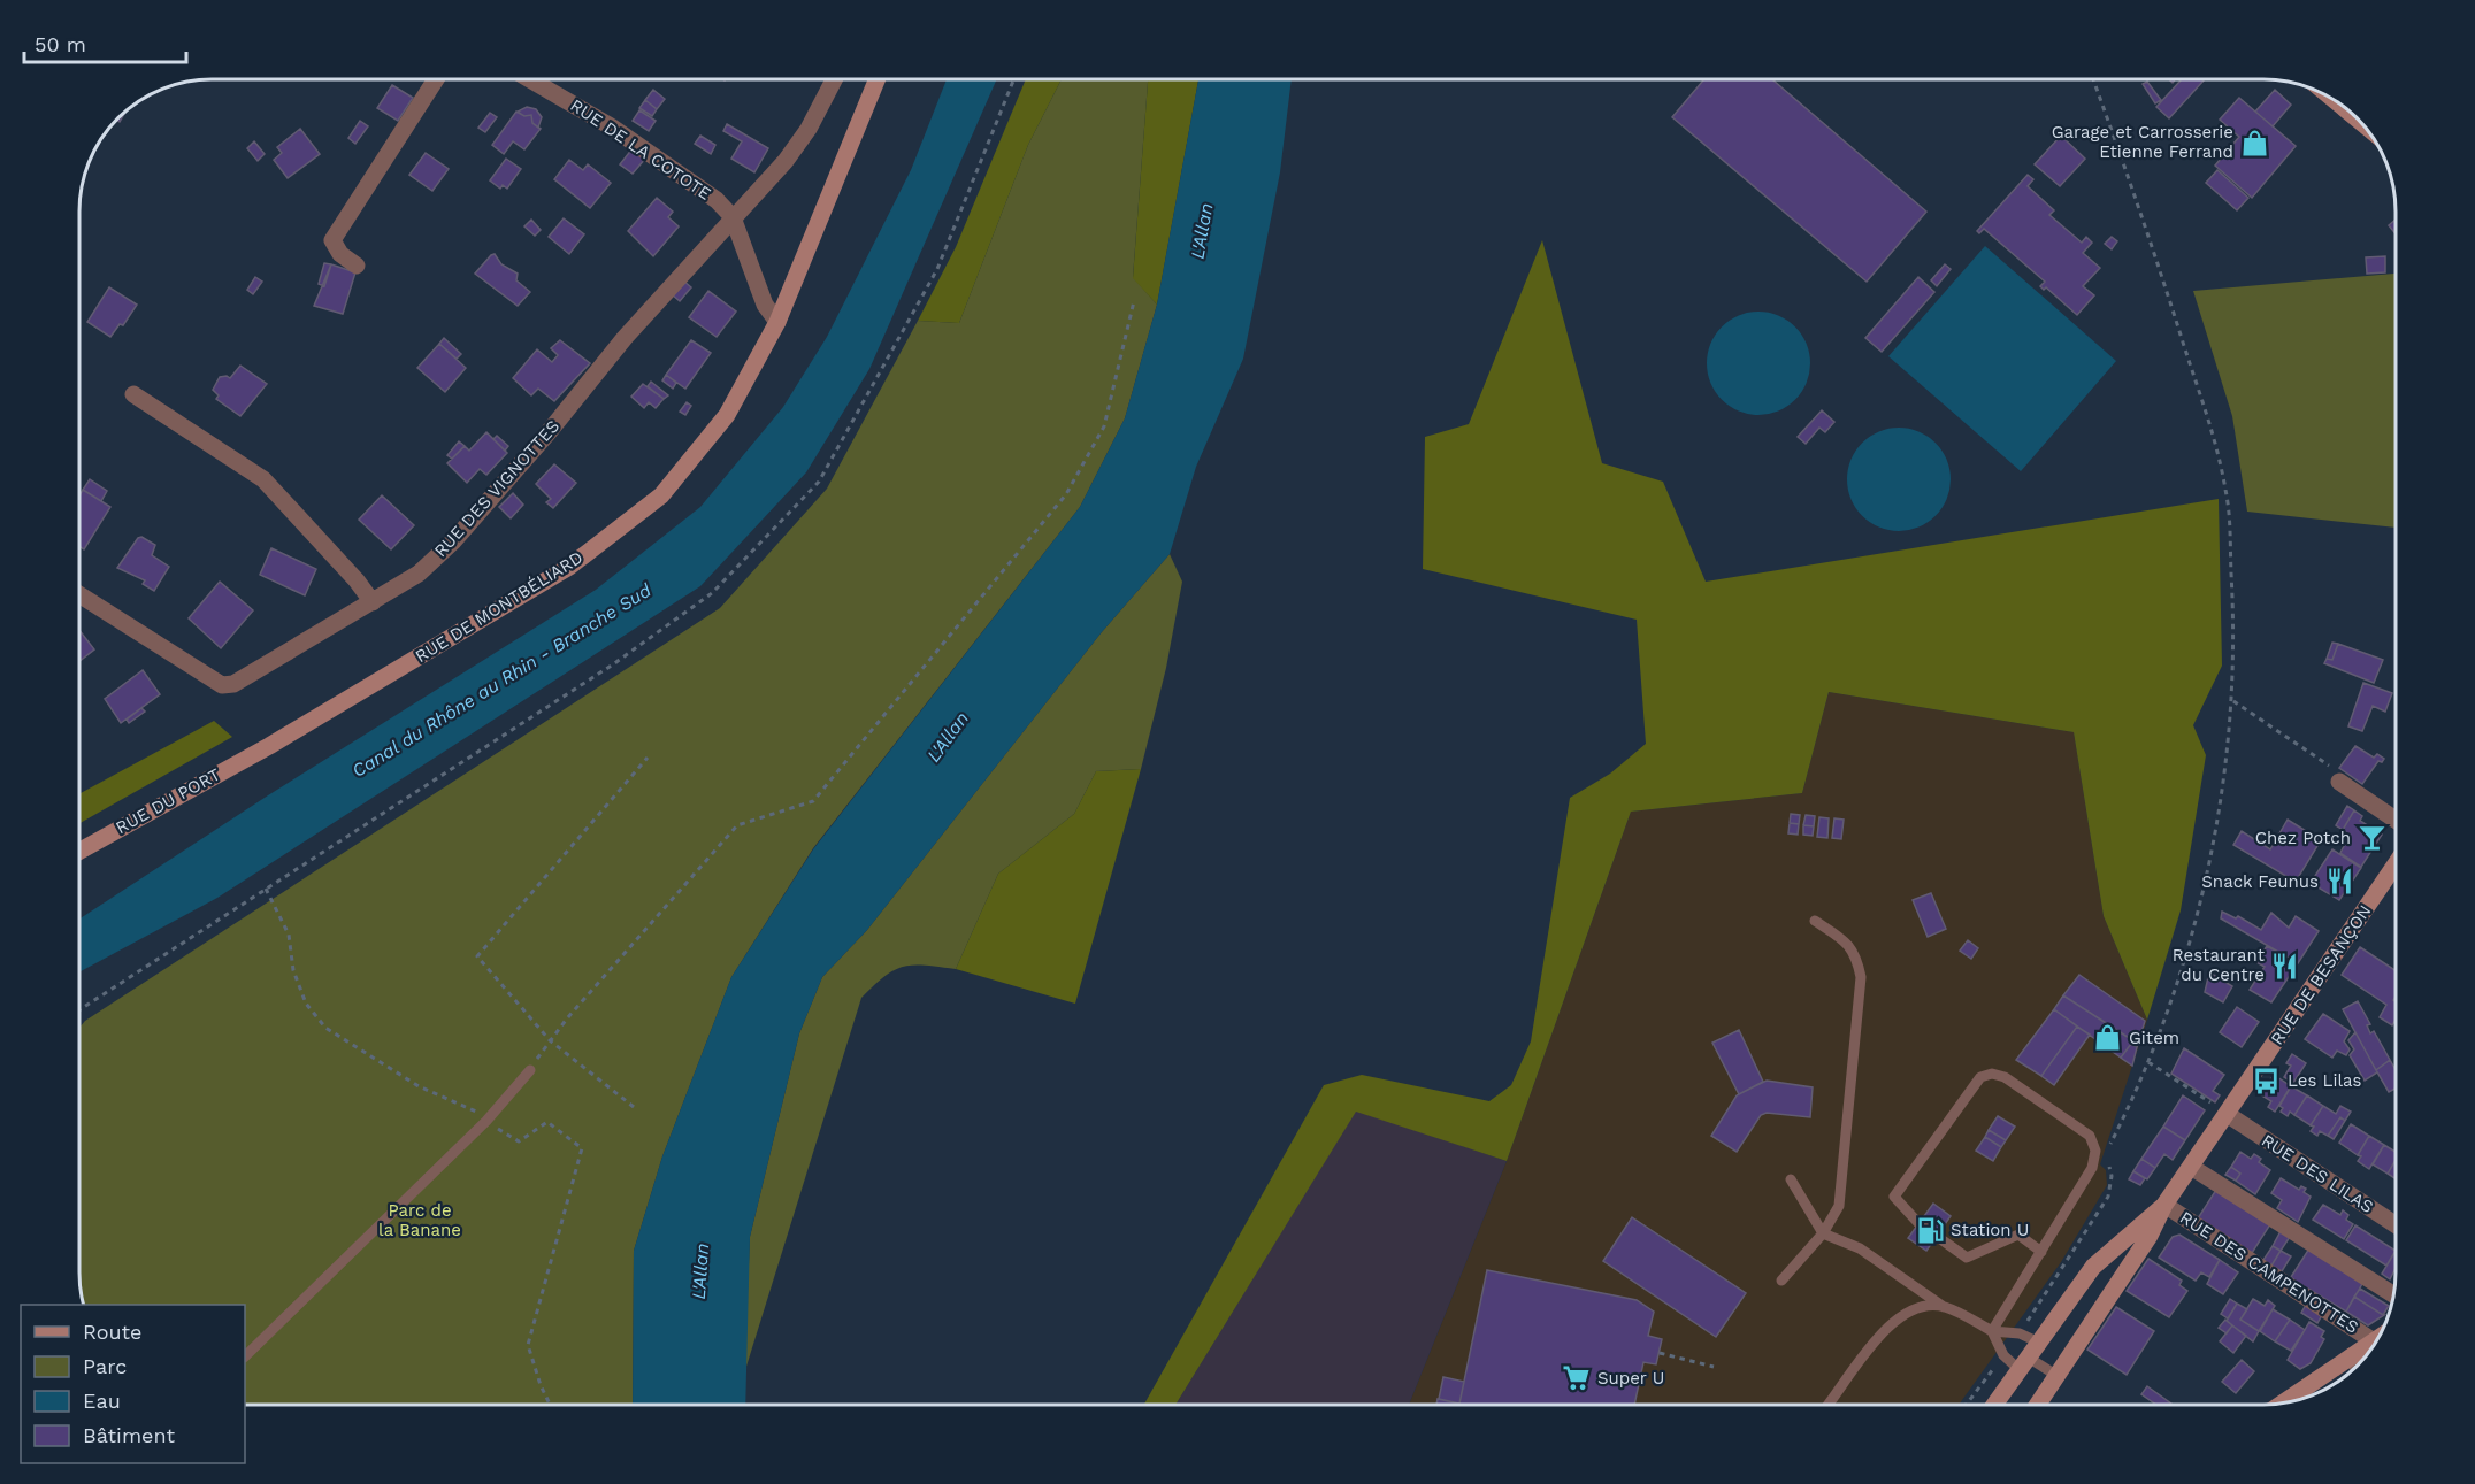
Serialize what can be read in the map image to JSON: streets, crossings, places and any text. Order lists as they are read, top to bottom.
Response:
{
  "streets": {
    "main road": ["RUE DE MONTBÉLIARD", "RUE DU PORT", "RUE DE BESANÇON"],
    "street": [
      "RUE DE LA COTOTE",
      "RUE DES VIGNOTTES",
      "RUE DES LILAS",
      "RUE DES CAMPENOTTES"
    ]
  },
  "crossings": [
    ["RUE DE LA COTOTE", "RUE DES VIGNOTTES"],
    ["RUE DE MONTBÉLIARD", "RUE DU PORT"],
    ["RUE DE BESANÇON", "RUE DES LILAS"],
    ["RUE DE BESANÇON", "RUE DES CAMPENOTTES"]
  ],
  "water": ["L'Allan", "Canal du Rhône au Rhin - Branche Sud"],
  "parks": ["Parc de la Banane"],
  "places": {
    "shop": ["Garage et Carrosserie Etienne Ferrand", "Gitem"],
    "bar": ["Chez Potch"],
    "restaurant": ["Snack Feunus", "Restaurant du Centre"],
    "bus stop": ["Les Lilas"],
    "fuel station": ["Station U"],
    "supermarket": ["Super U"]
  },
  "legend": [
    "Route",
    "Parc",
    "Eau",
    "Bâtiment"
  ],
  "scale_bar": "50 m"
}
